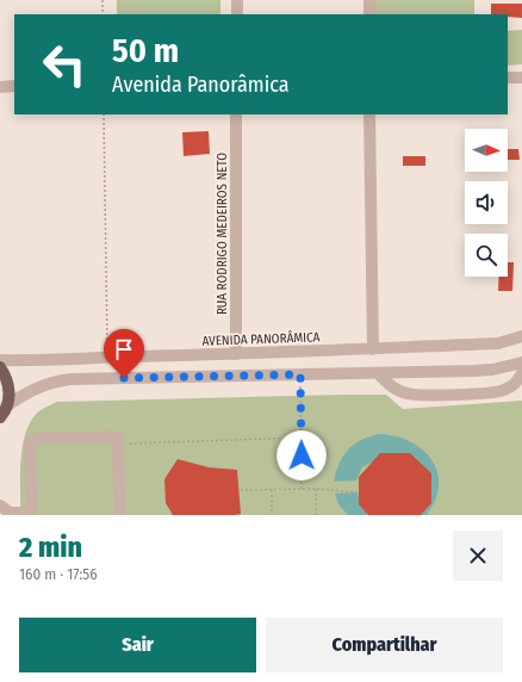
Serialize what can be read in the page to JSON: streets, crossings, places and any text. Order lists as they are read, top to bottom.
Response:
{
  "streets": {
    "street": ["RUA RODRIGO MEDEIROS NETO", "AVENIDA PANORÂMICA"]
  },
  "crossings": [
    ["RUA RODRIGO MEDEIROS NETO", "AVENIDA PANORÂMICA"]
  ],
  "north": "right",
  "page": {
    "turn": ["50 m", "Avenida Panorâmica"],
    "heading": ["2 min", "160 m · 17:56"],
    "buttons": ["Sair", "Compartilhar"]
  }
}
